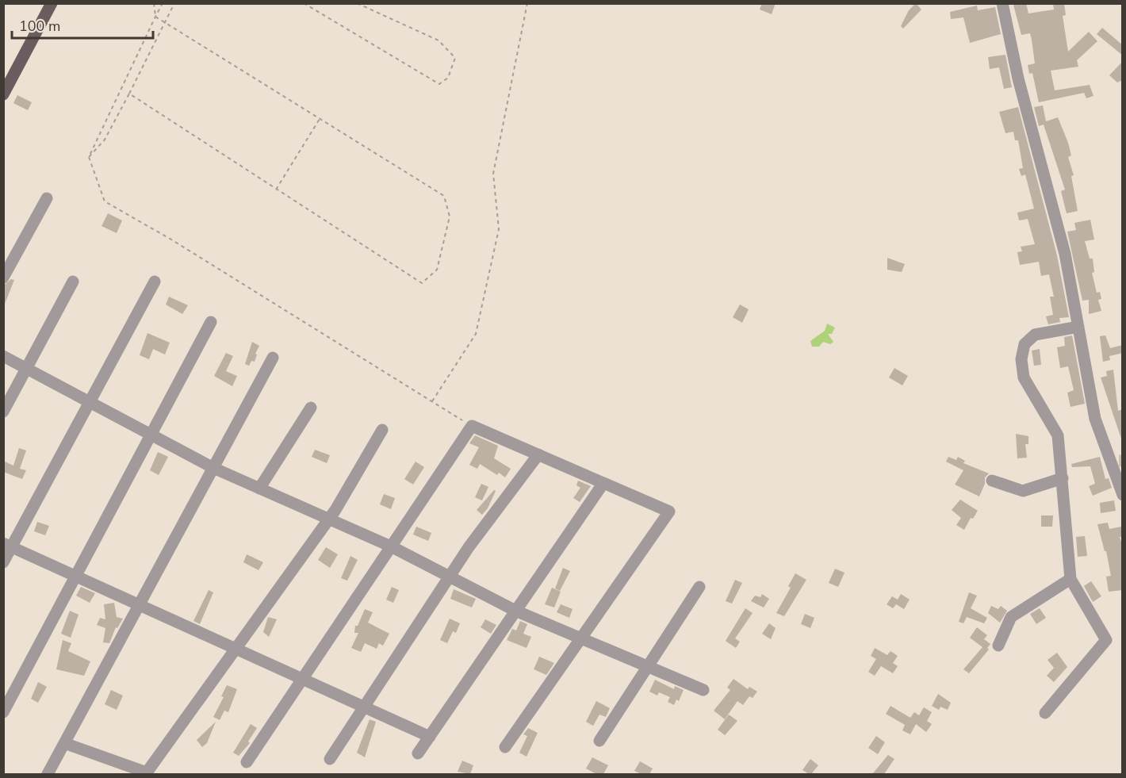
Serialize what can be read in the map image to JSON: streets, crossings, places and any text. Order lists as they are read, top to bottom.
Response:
{
  "scale_bar": "100 m"
}
